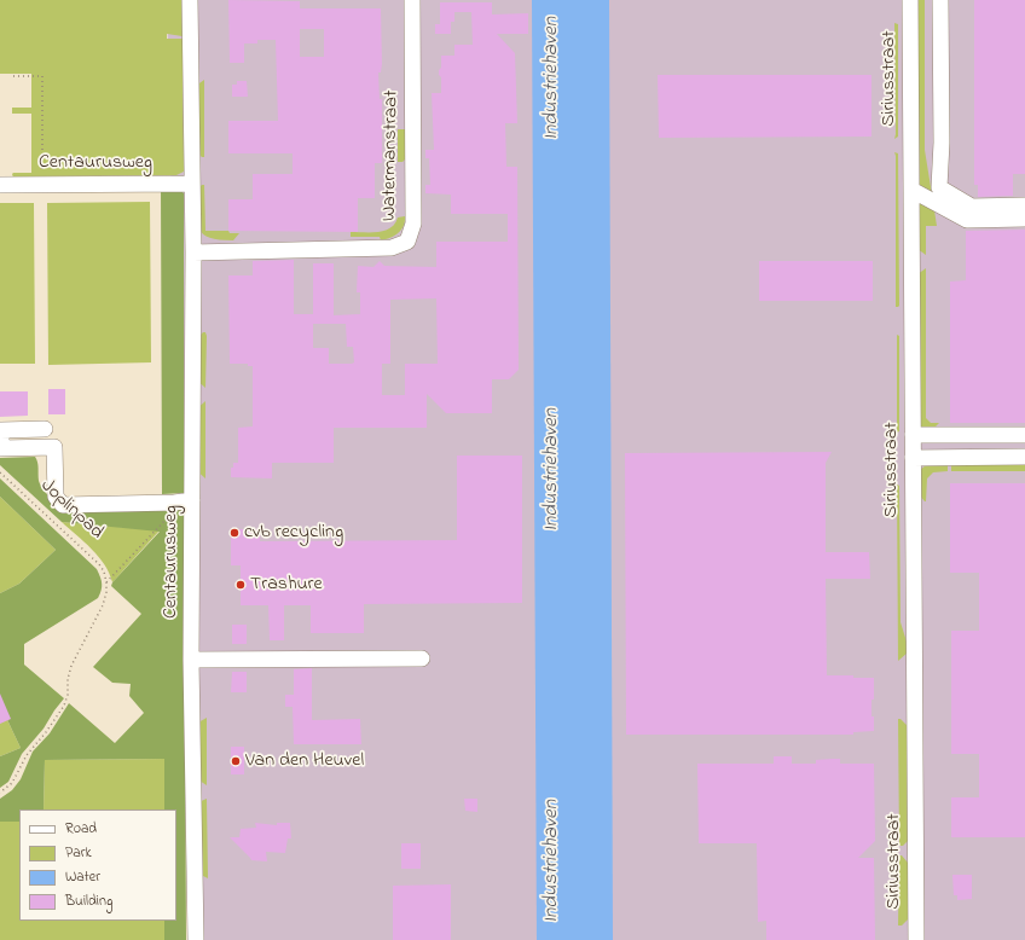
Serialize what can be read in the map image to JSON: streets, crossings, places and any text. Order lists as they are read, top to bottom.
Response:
{
  "streets": {
    "street": ["Siriusstraat", "Watermanstraat", "Centaurusweg"],
    "path": ["Joplinpad"]
  },
  "crossings": [
    ["Watermanstraat", "Centaurusweg"]
  ],
  "water": ["Industriehaven"],
  "places": ["cvb recycling", "Trashure", "Van den Heuvel"],
  "legend": [
    "Road",
    "Park",
    "Water",
    "Building"
  ]
}
